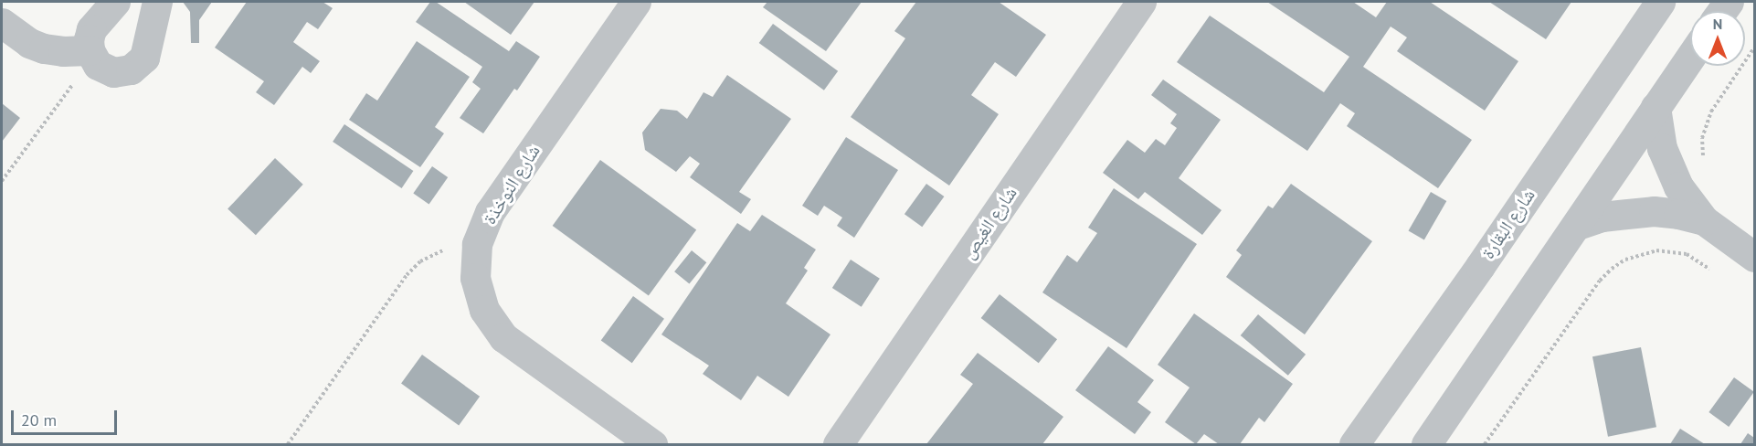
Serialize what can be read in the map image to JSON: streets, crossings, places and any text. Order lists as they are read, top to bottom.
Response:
{
  "streets": {
    "street": ["شارع النوخذة", "شارع الغيص", "شارع البقارة"]
  },
  "scale_bar": "20 m",
  "north": "top"
}
